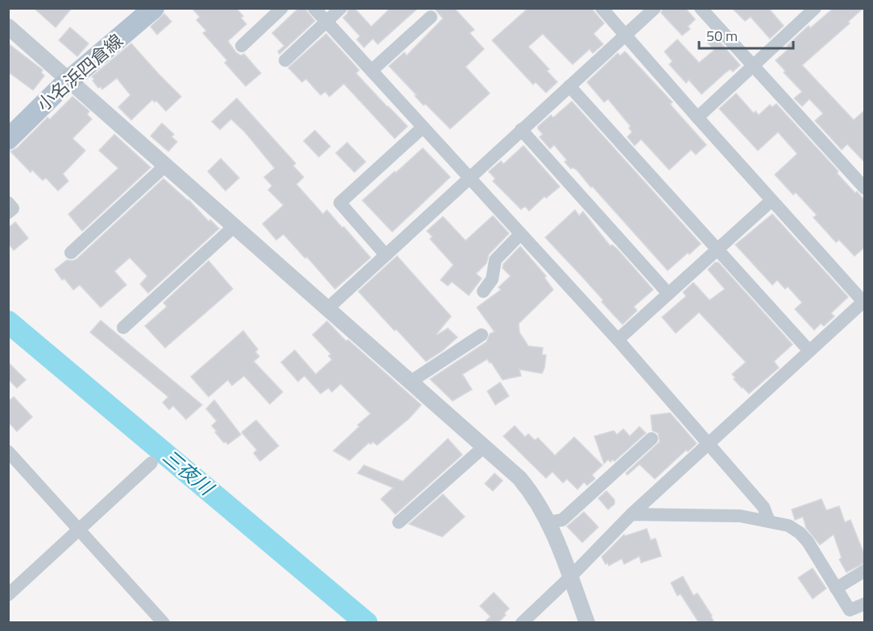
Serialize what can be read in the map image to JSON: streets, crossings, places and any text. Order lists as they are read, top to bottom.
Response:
{
  "streets": {
    "main road": ["小名浜四倉線"]
  },
  "water": ["三夜川"],
  "scale_bar": "50 m"
}
